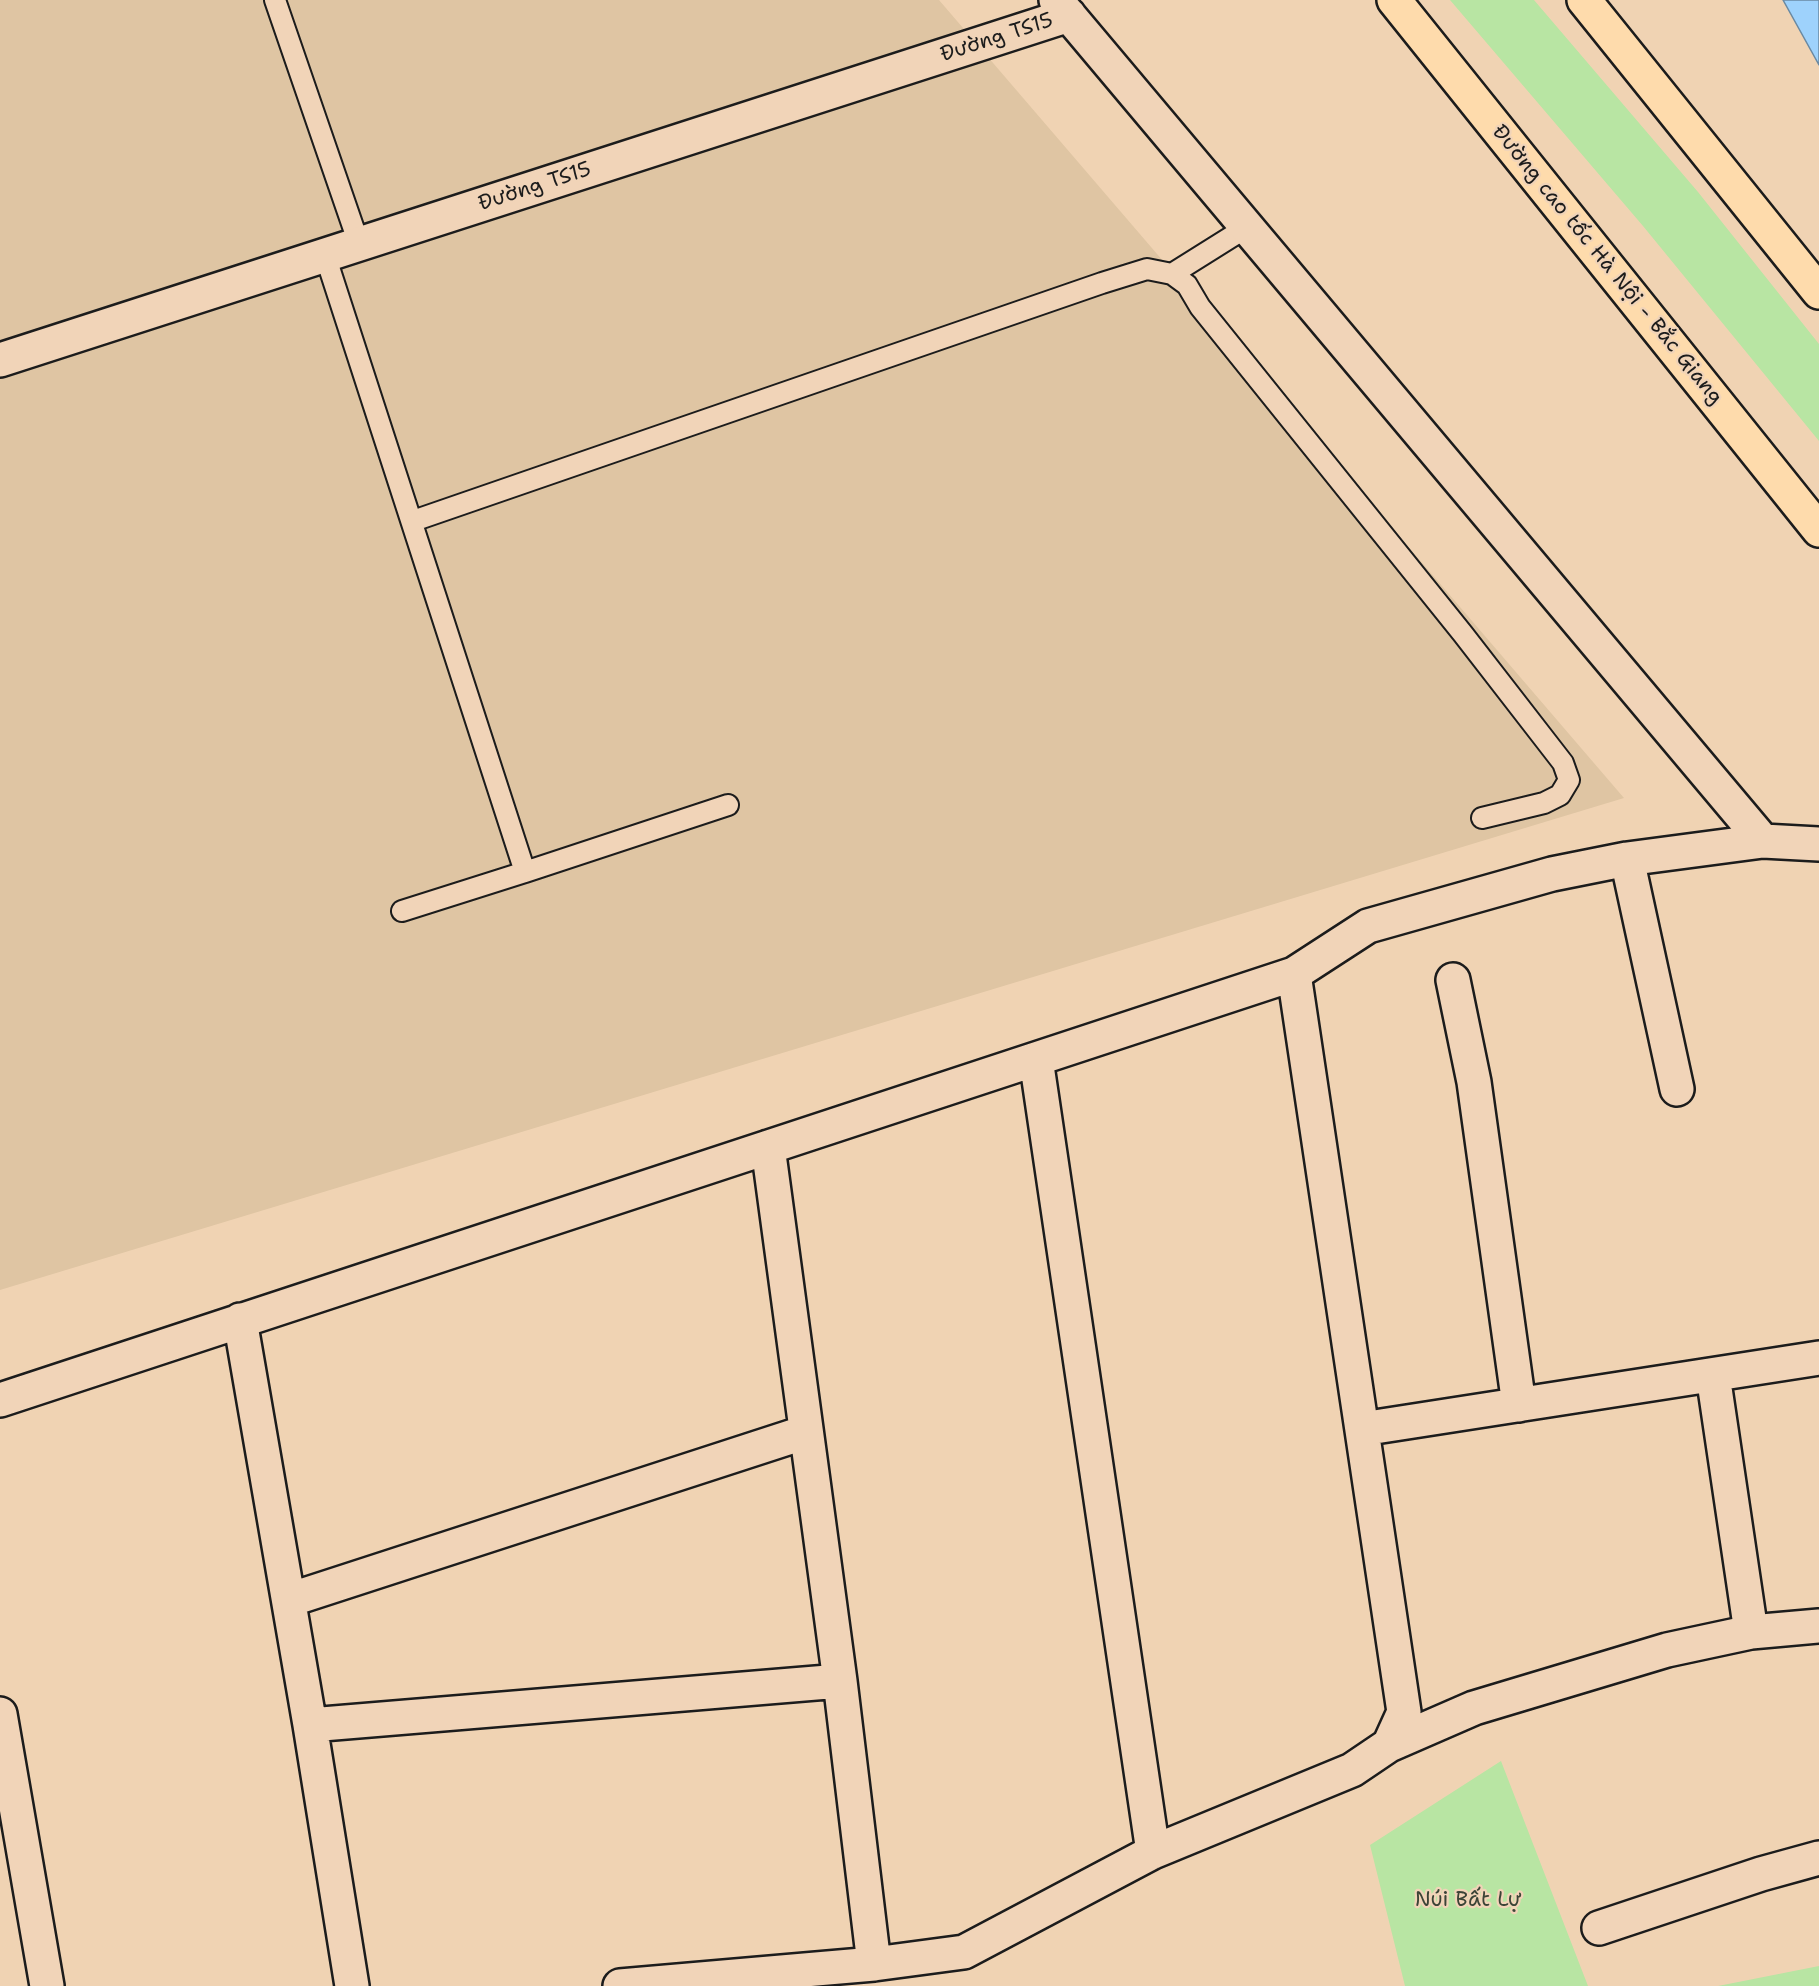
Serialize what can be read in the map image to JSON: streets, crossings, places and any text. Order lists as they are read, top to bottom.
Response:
{
  "streets": {
    "highway": ["Đường cao tốc Hà Nội - Bắc Giang"],
    "street": ["Đường TS15"]
  },
  "parks": ["Núi Bất Lự"]
}
